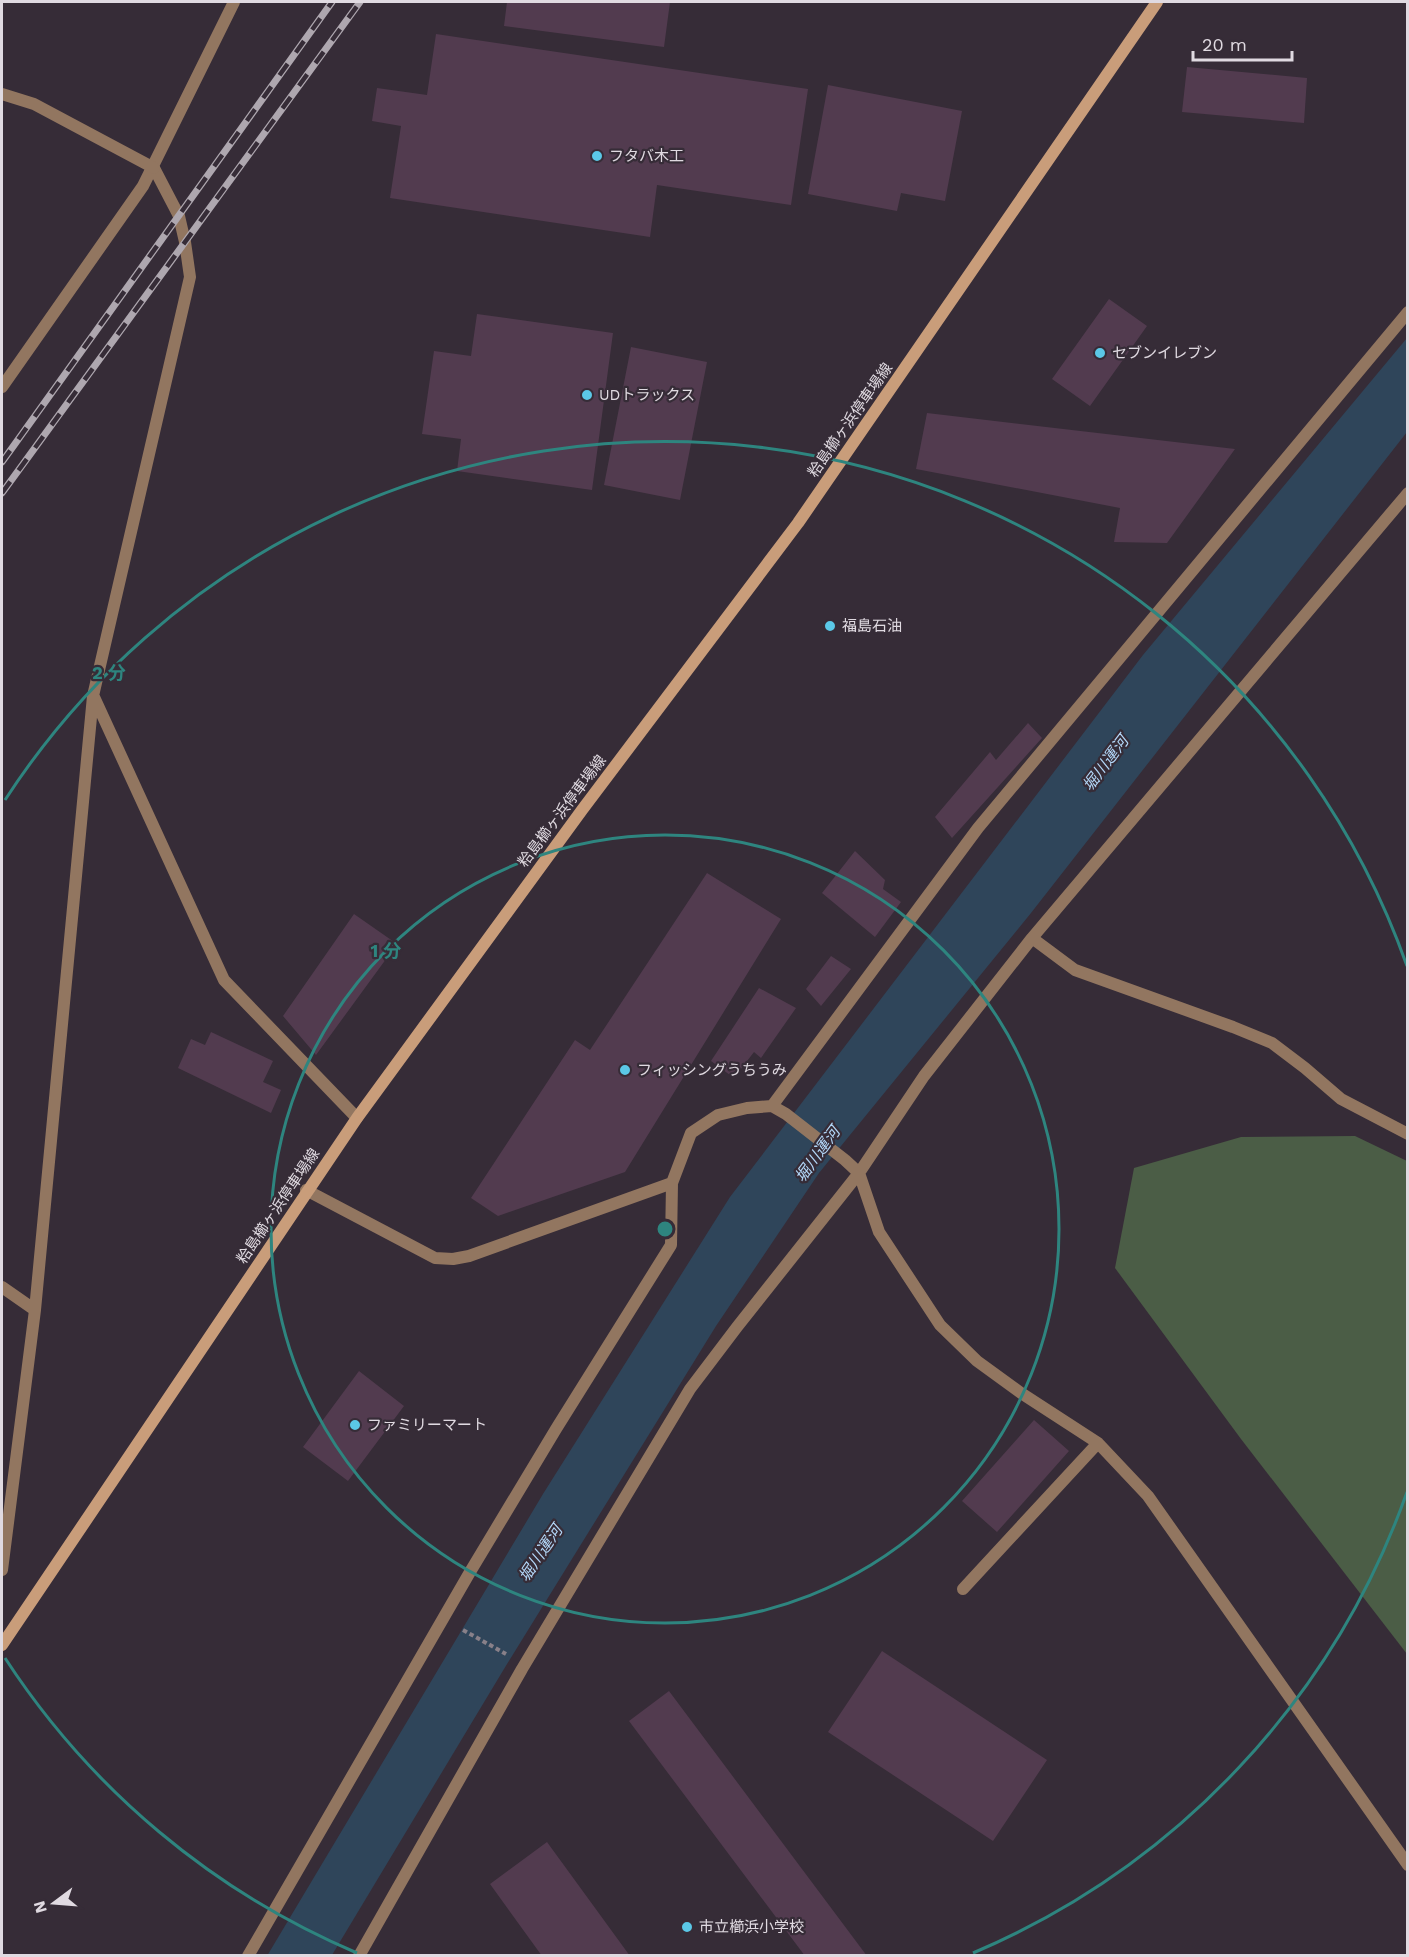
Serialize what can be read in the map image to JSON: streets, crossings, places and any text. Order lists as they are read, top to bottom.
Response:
{
  "streets": {
    "main road": ["粭島櫛ヶ浜停車場線"]
  },
  "water": ["堀川運河"],
  "places": [
    "フタバ木工",
    "セブンイレブン",
    "UDトラックス",
    "福島石油",
    "フィッシングうちうみ",
    "ファミリーマート",
    "市立櫛浜小学校"
  ],
  "scale_bar": "20 m",
  "north": "left",
  "rings": ["2 分", "1 分"]
}
